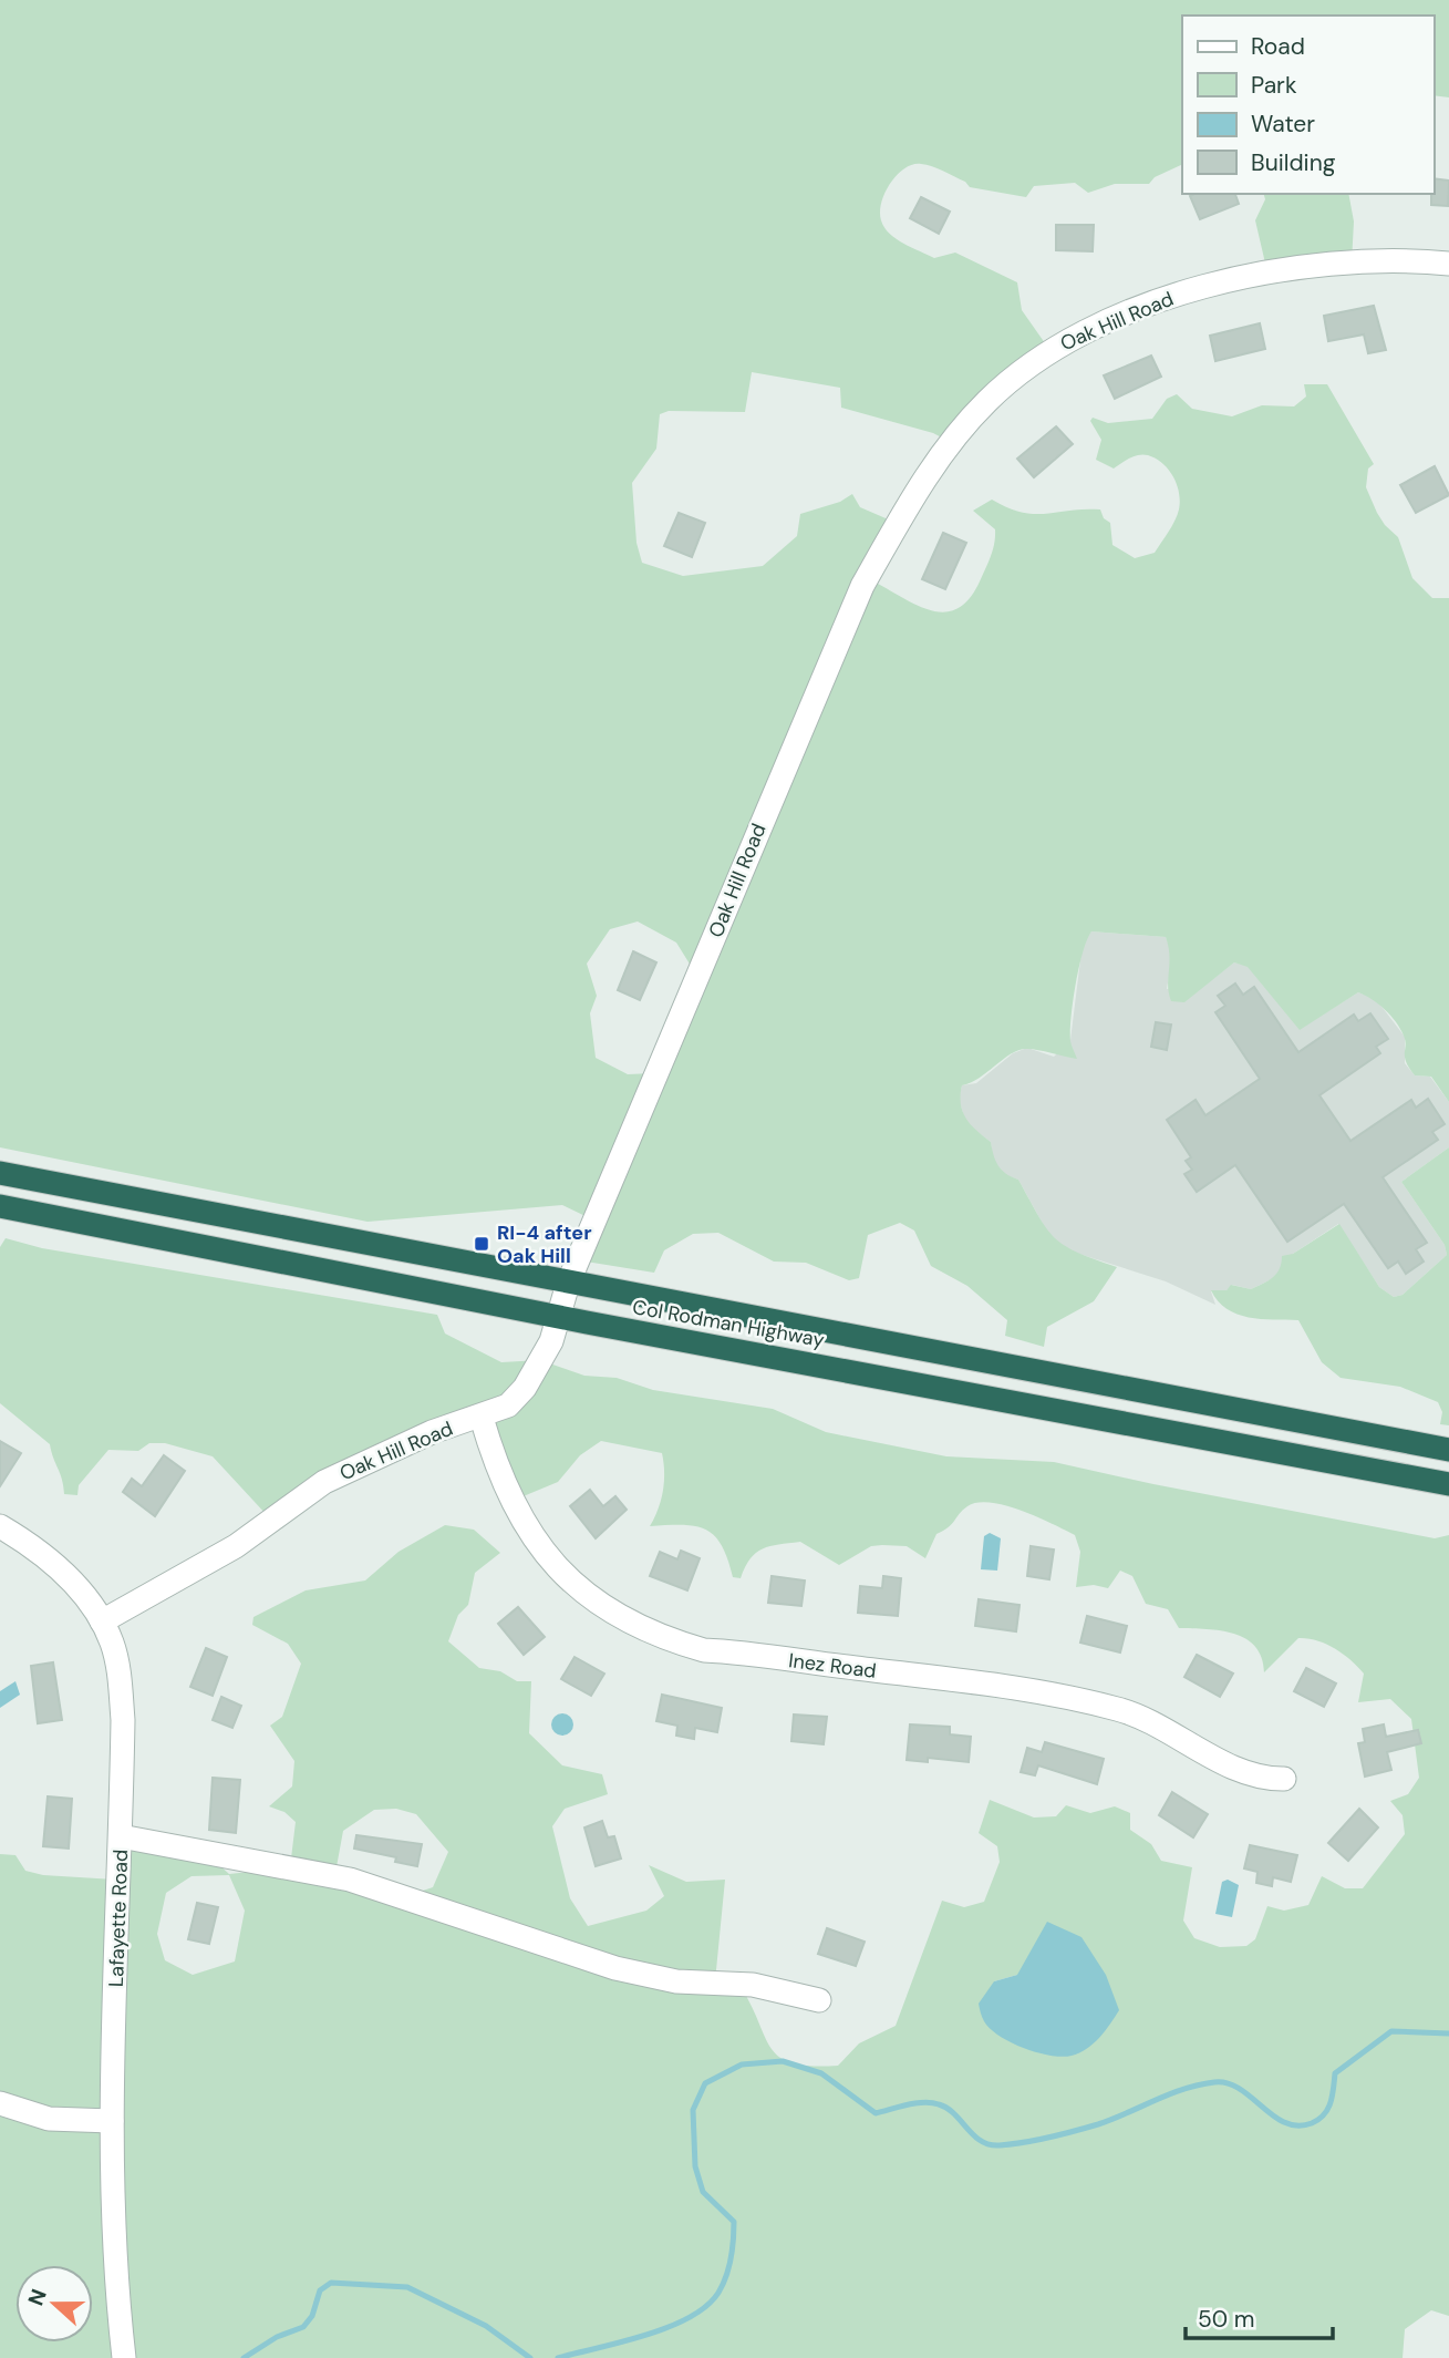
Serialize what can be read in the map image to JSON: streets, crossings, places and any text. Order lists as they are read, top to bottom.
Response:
{
  "streets": {
    "highway": ["Col Rodman Highway"],
    "street": ["Oak Hill Road", "Inez Road", "Lafayette Road"]
  },
  "crossings": [
    ["Oak Hill Road", "Col Rodman Highway"],
    ["Oak Hill Road", "Inez Road"],
    ["Oak Hill Road", "Lafayette Road"]
  ],
  "places": {
    "transit": ["RI-4 after Oak Hill"]
  },
  "legend": [
    "Road",
    "Park",
    "Water",
    "Building"
  ],
  "scale_bar": "50 m",
  "north": "left"
}
